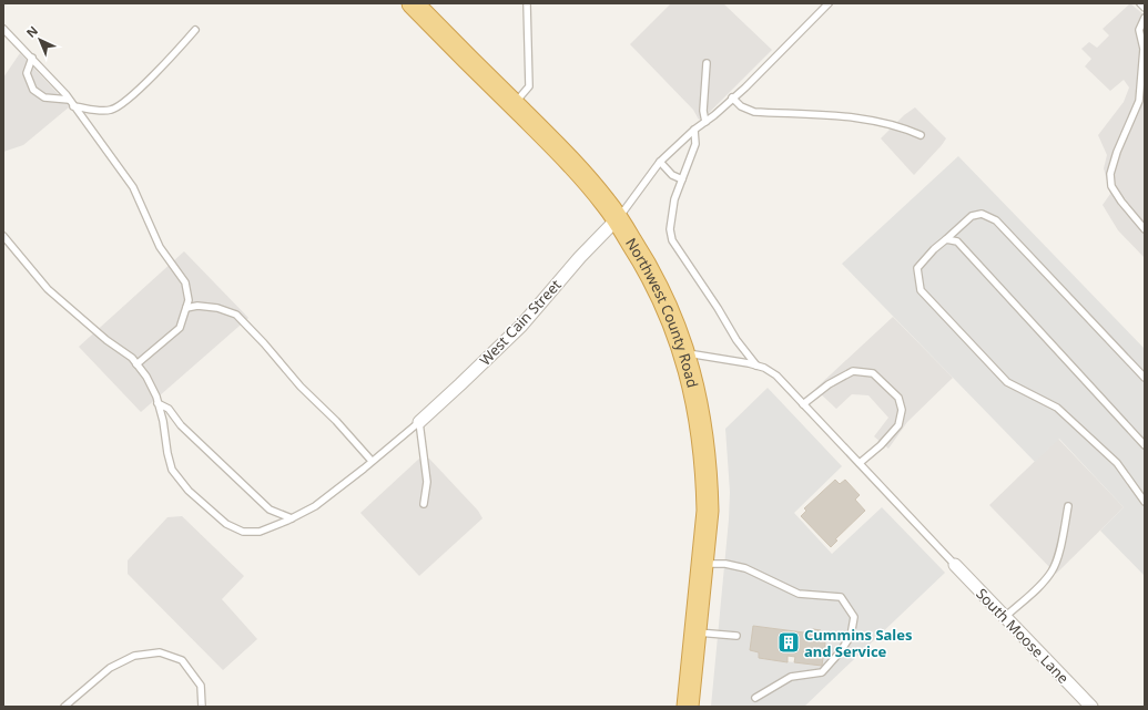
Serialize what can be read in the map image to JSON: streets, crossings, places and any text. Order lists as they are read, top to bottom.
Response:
{
  "streets": {
    "highway": ["Northwest County Road"],
    "street": ["West Cain Street", "South Moose Lane"]
  },
  "crossings": [
    ["Northwest County Road", "West Cain Street"]
  ],
  "places": {
    "building": ["Cummins Sales and Service"]
  },
  "north": "top left"
}
